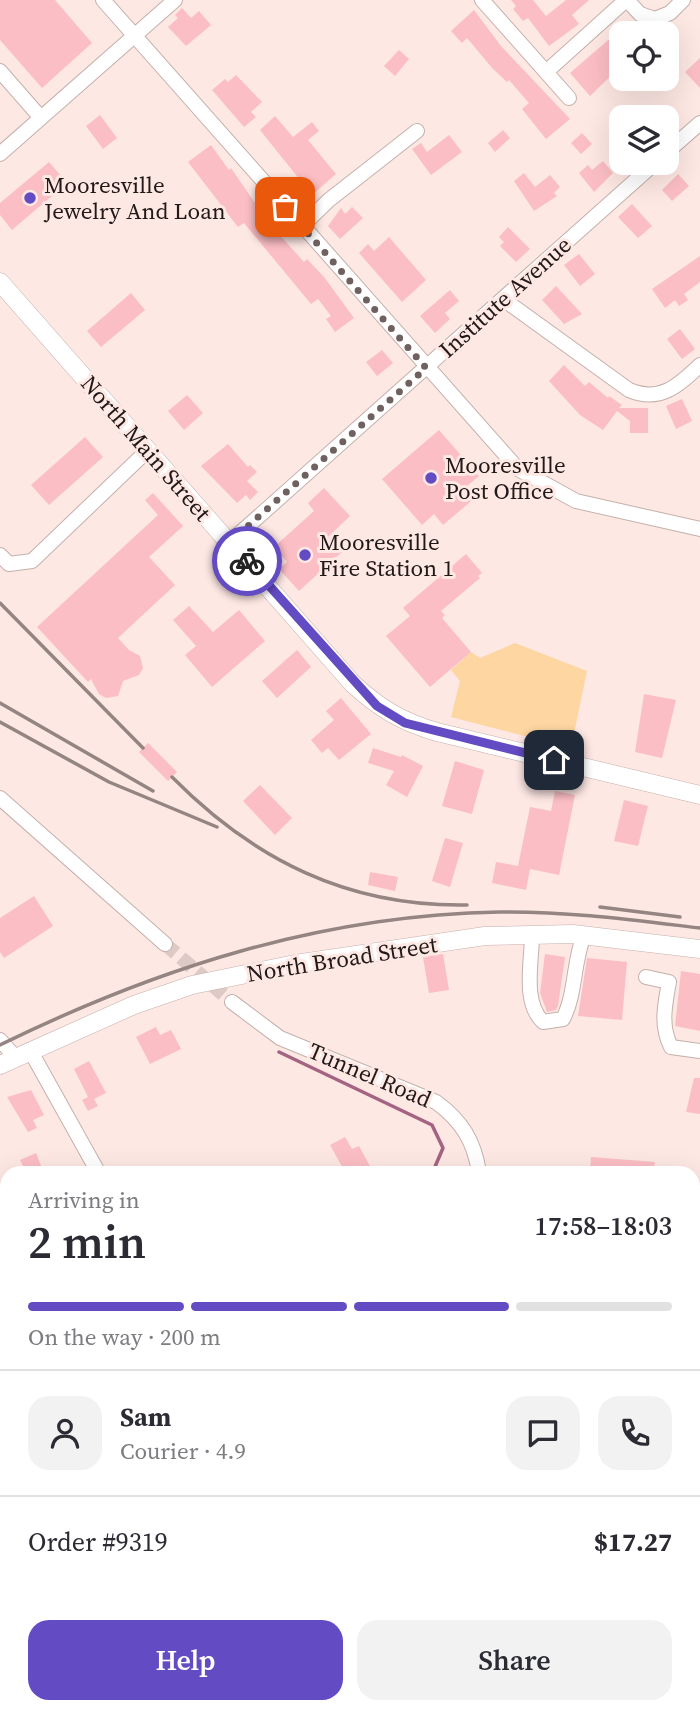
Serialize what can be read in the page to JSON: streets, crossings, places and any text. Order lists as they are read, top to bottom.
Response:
{
  "streets": {
    "main road": ["North Main Street", "North Broad Street"],
    "street": ["Institute Avenue", "Tunnel Road"]
  },
  "crossings": [
    ["Institute Avenue", "North Main Street"]
  ],
  "places": ["Mooresville Jewelry And Loan", "Mooresville Post Office", "Mooresville Fire Station 1"],
  "page": {
    "heading": ["2 min", "Arriving in", "17:58–18:03"],
    "panel": [
      "Sam",
      "Courier · 4.9",
      "Order #9319",
      "$17.27"
    ],
    "bar": "On the way · 200 m",
    "buttons": ["Help", "Share"]
  }
}
